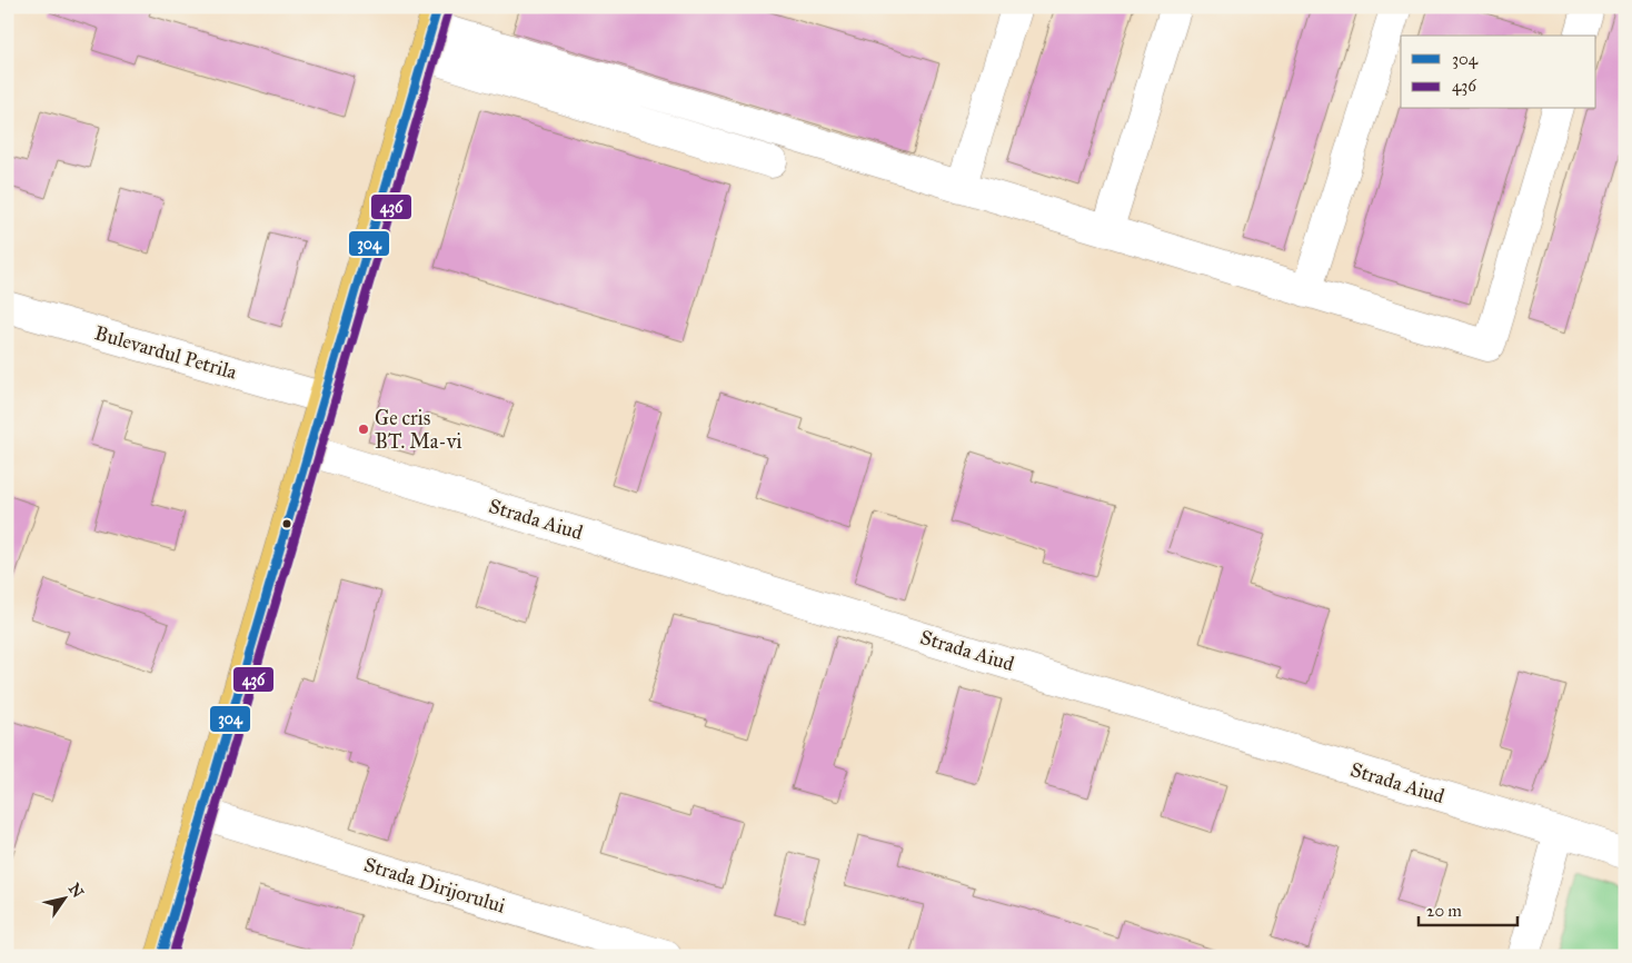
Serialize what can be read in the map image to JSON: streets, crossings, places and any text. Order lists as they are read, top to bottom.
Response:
{
  "streets": {
    "street": ["Bulevardul Petrila", "Strada Aiud", "Strada Dirijorului"]
  },
  "places": ["Ge cris BT. Ma-vi"],
  "lines": ["transit line 304", "transit line 436"],
  "legend": ["304", "436"],
  "scale_bar": "20 m",
  "north": "top right"
}
